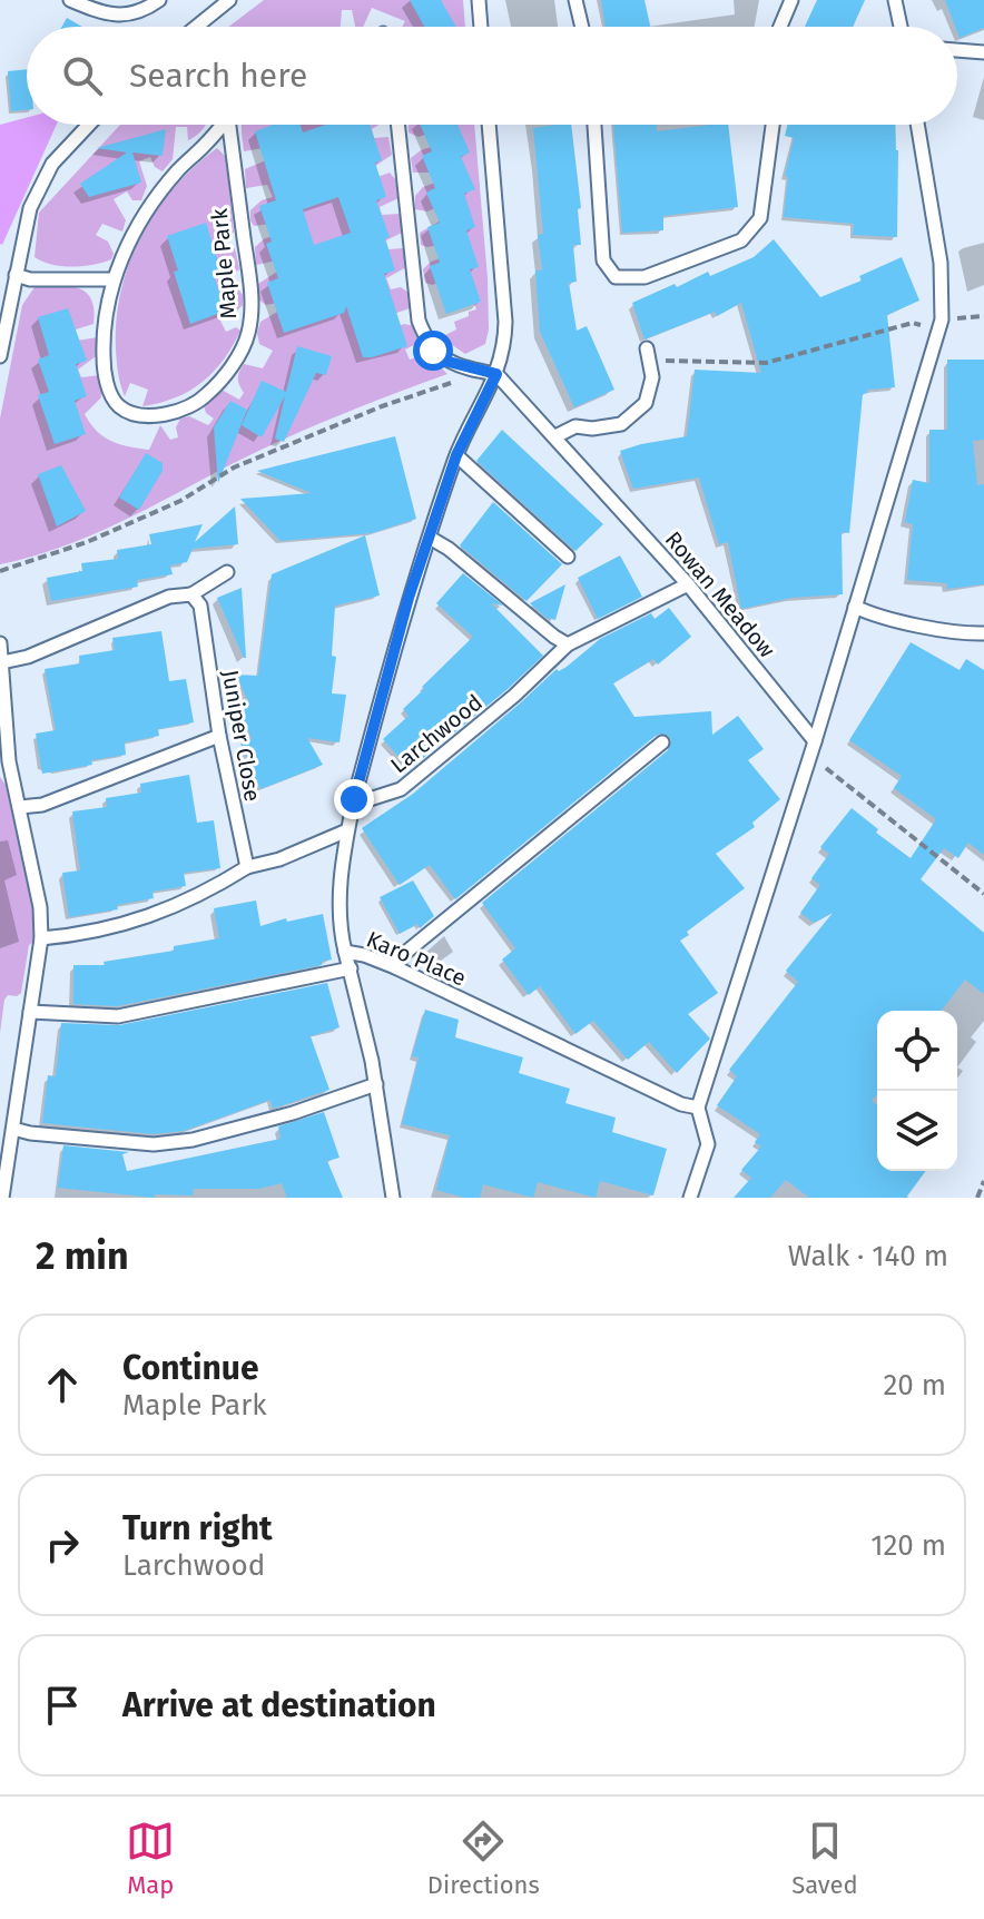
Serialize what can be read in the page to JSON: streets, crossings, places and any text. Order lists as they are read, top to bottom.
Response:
{
  "streets": {
    "lane": [
      "Maple Park",
      "Rowan Meadow",
      "Larchwood",
      "Juniper Close",
      "Karo Place"
    ]
  },
  "crossings": [
    ["Rowan Meadow", "Larchwood"]
  ],
  "page": {
    "search": "Search here",
    "heading": ["2 min", "Walk · 140 m"],
    "list": [
      ["Continue", "Maple Park", "20 m"],
      ["Turn right", "Larchwood", "120 m"],
      "Arrive at destination"
    ],
    "nav": ["Map", "Directions", "Saved"]
  }
}
